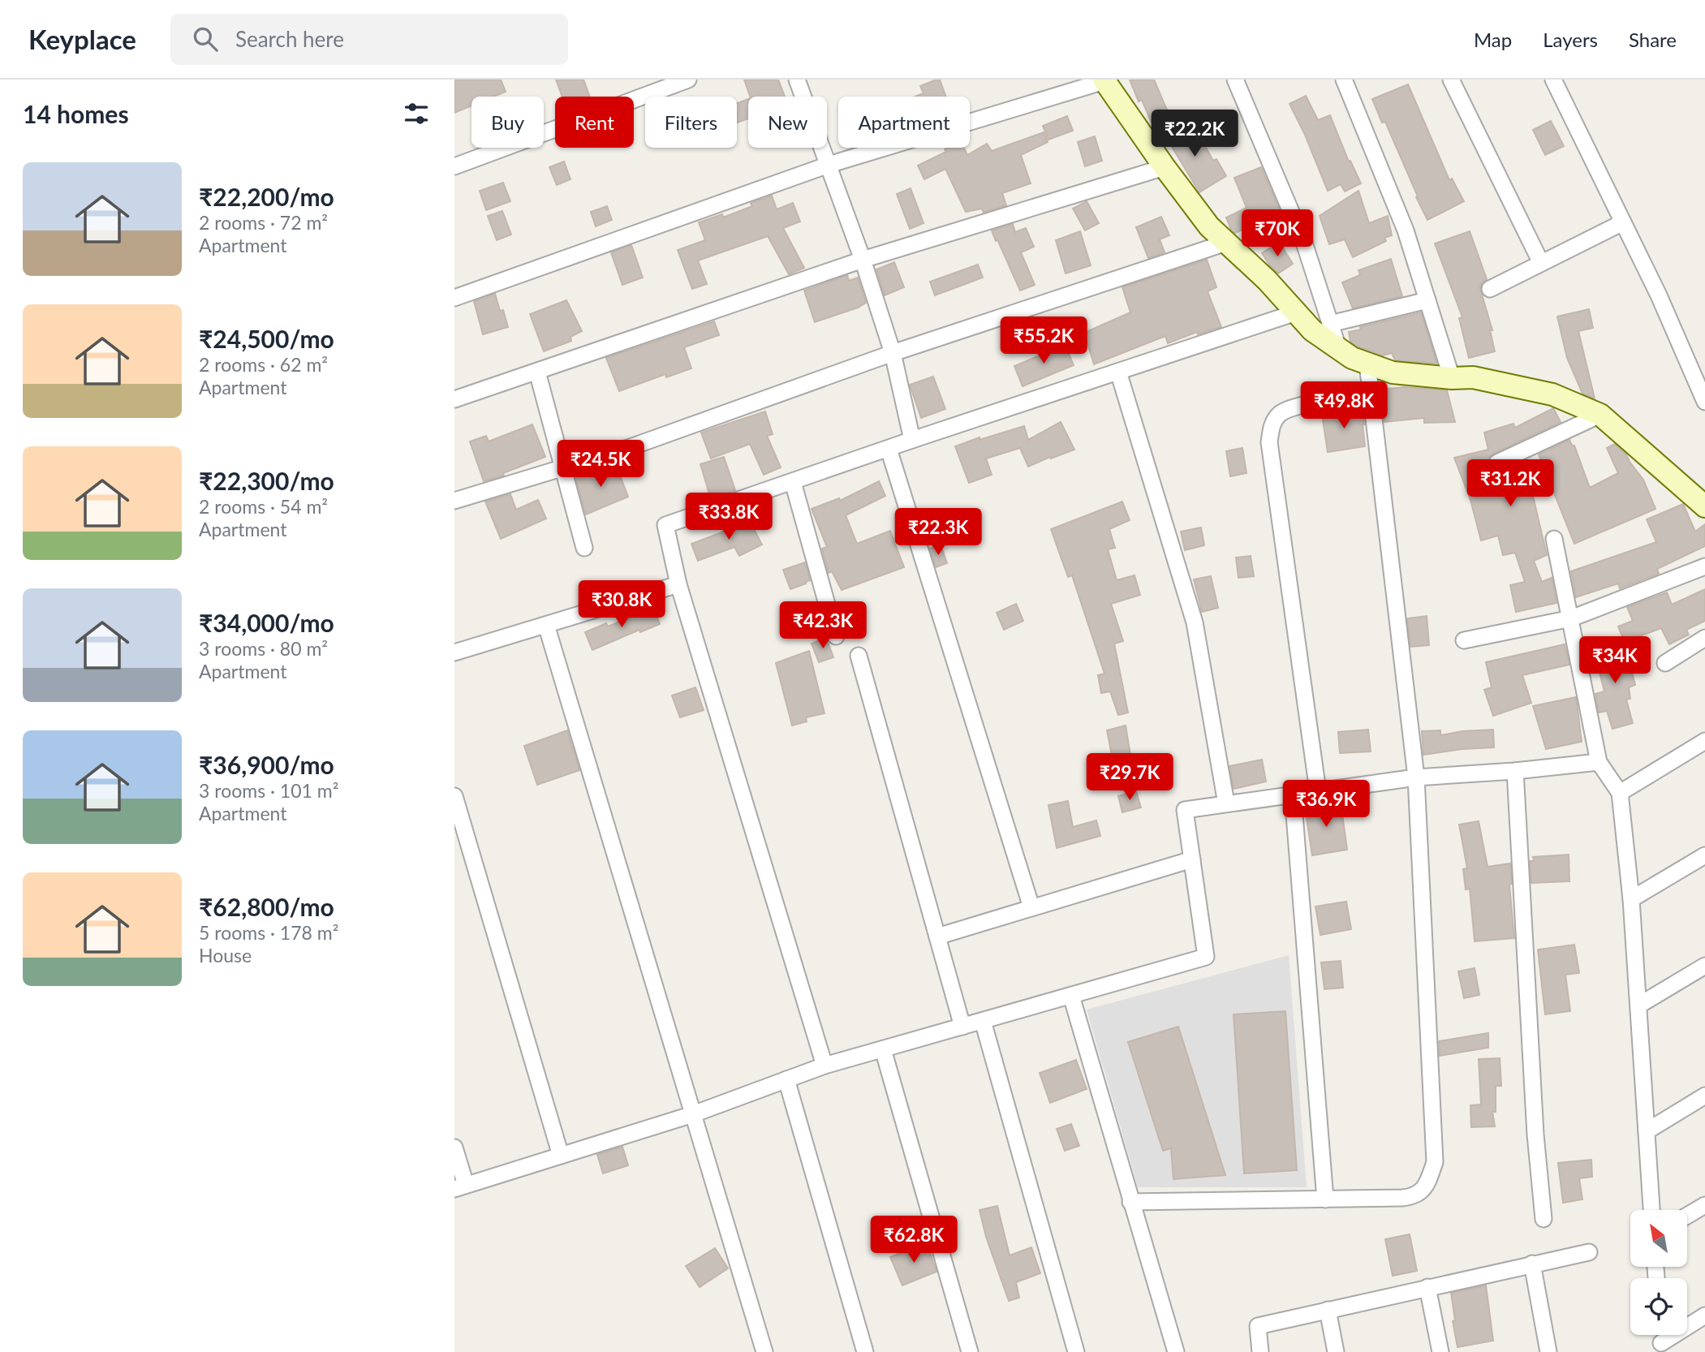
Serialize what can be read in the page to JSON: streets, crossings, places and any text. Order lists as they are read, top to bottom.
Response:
{
  "north": "top left",
  "page": {
    "header": "Keyplace",
    "search": "Search here",
    "nav": ["Map", "Layers", "Share"],
    "heading": "14 homes",
    "chip": [
      "Buy",
      "Rent",
      "Filters",
      "New",
      "Apartment"
    ],
    "price": [
      "₹22.2K",
      "₹70K",
      "₹55.2K",
      "₹49.8K",
      "₹24.5K",
      "₹31.2K",
      "₹33.8K",
      "₹22.3K",
      "₹30.8K",
      "₹42.3K",
      "₹34K",
      "₹29.7K",
      "₹36.9K",
      "₹62.8K"
    ],
    "list": [
      {
        "name": "₹22,200/mo",
        "note": "2 rooms · 72 m² · Apartment"
      },
      {
        "name": "₹24,500/mo",
        "note": "2 rooms · 62 m² · Apartment"
      },
      {
        "name": "₹22,300/mo",
        "note": "2 rooms · 54 m² · Apartment"
      },
      {
        "name": "₹34,000/mo",
        "note": "3 rooms · 80 m² · Apartment"
      },
      {
        "name": "₹36,900/mo",
        "note": "3 rooms · 101 m² · Apartment"
      },
      {
        "name": "₹62,800/mo",
        "note": "5 rooms · 178 m² · House"
      }
    ]
  }
}
